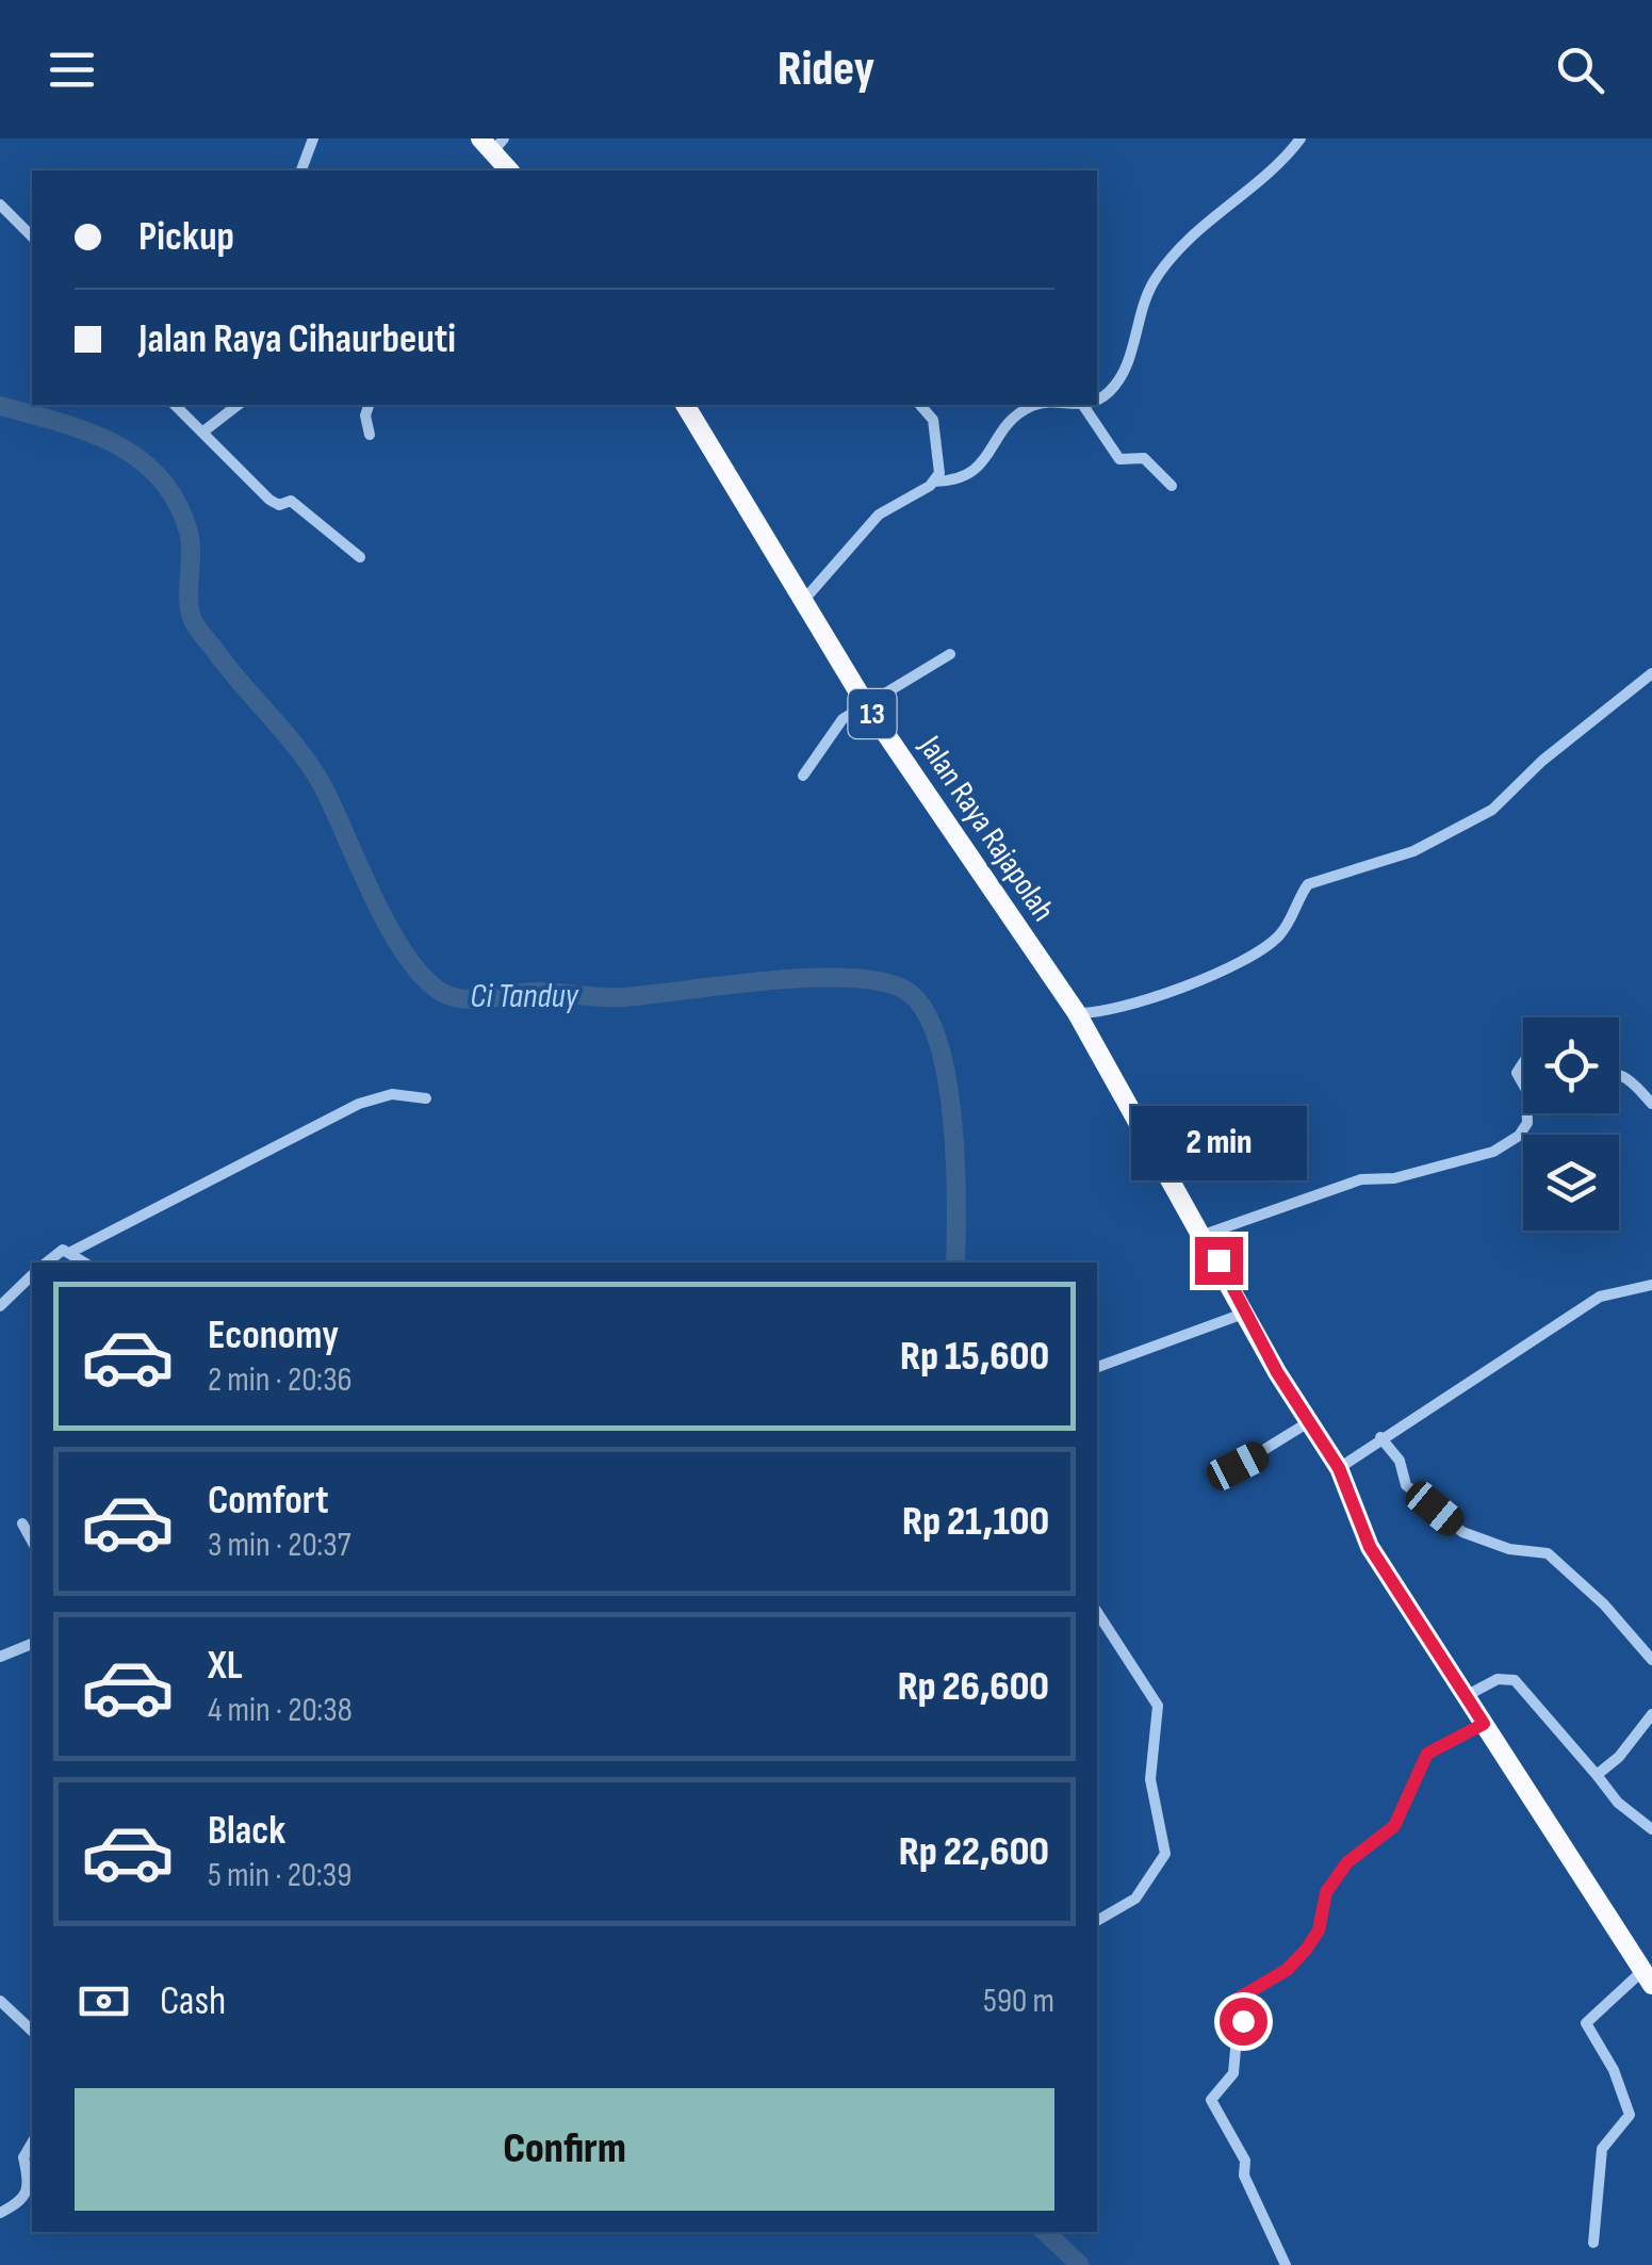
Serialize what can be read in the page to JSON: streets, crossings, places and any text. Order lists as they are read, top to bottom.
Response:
{
  "streets": {
    "highway": ["13", "Jalan Raya Rajapolah"]
  },
  "crossings": [
    ["13", "Jalan Raya Rajapolah"]
  ],
  "water": ["Ci Tanduy"],
  "page": {
    "header": "Ridey",
    "banner": ["Pickup", "Jalan Raya Cihaurbeuti"],
    "bubble": "2 min",
    "list": [
      {
        "name": "Economy",
        "note": "2 min · 20:36",
        "value": "Rp 15,600"
      },
      {
        "name": "Comfort",
        "note": "3 min · 20:37",
        "value": "Rp 21,100"
      },
      {
        "name": "XL",
        "note": "4 min · 20:38",
        "value": "Rp 26,600"
      },
      {
        "name": "Black",
        "note": "5 min · 20:39",
        "value": "Rp 22,600"
      }
    ],
    "pay": ["Cash", "590 m"],
    "buttons": "Confirm"
  }
}
